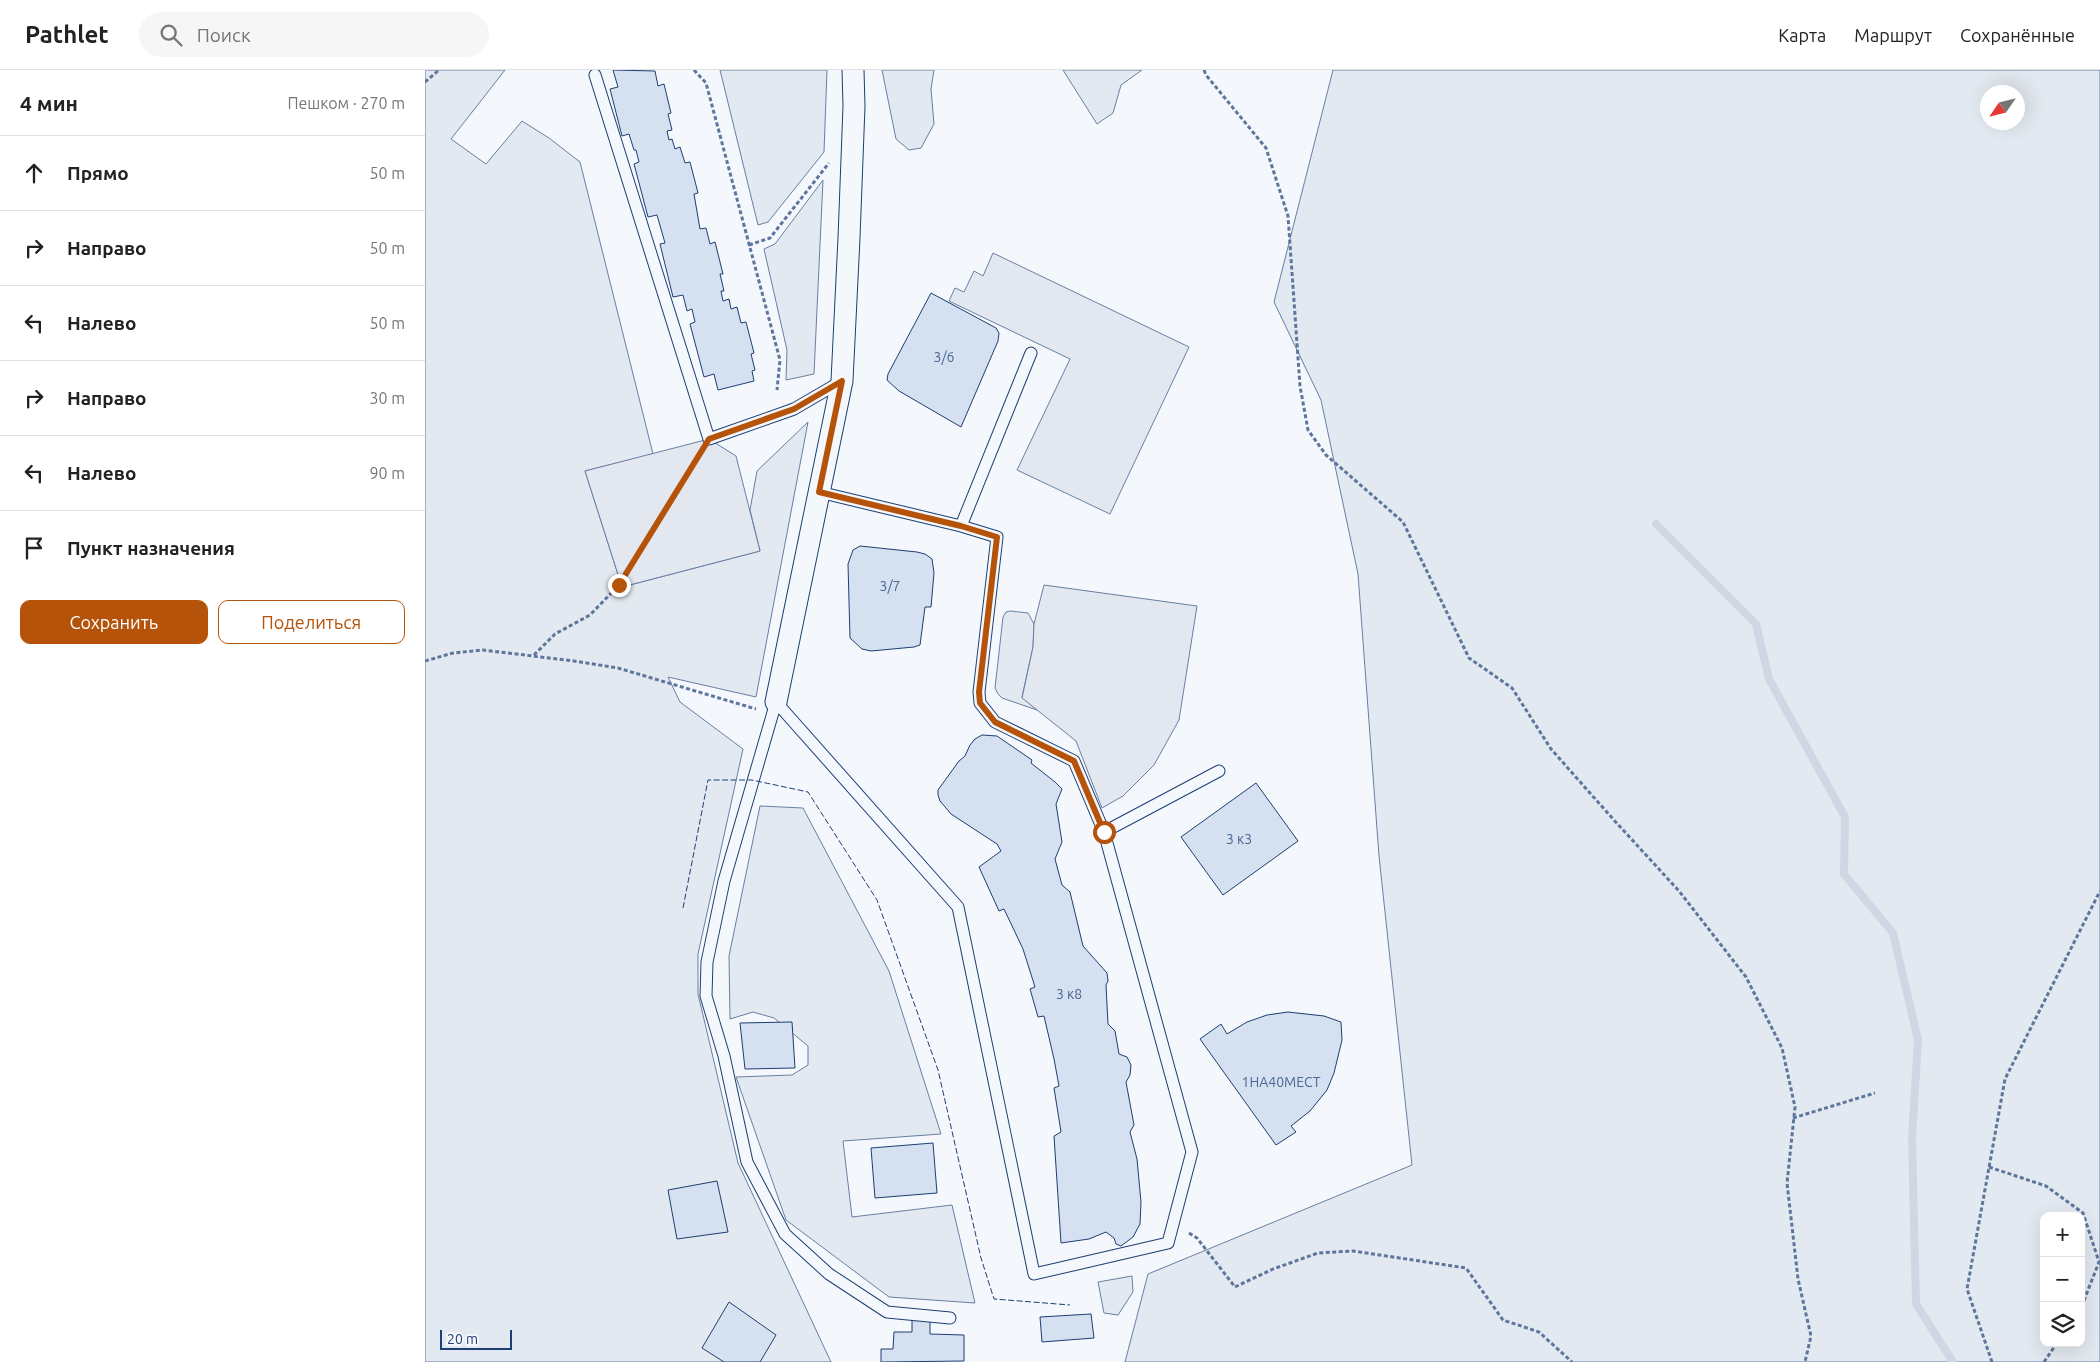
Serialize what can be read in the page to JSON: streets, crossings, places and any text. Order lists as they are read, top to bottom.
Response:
{
  "house_numbers": [
    "3/6",
    "3/7",
    "3 к3",
    "3 к8",
    "1НА40МЕСТ"
  ],
  "scale_bar": "20 m",
  "north": "bottom left",
  "page": {
    "header": "Pathlet",
    "search": "Поиск",
    "nav": ["Карта", "Маршрут", "Сохранённые"],
    "heading": ["4 мин", "Пешком · 270 m"],
    "list": [
      ["Прямо", "50 m"],
      ["Направо", "50 m"],
      ["Налево", "50 m"],
      ["Направо", "30 m"],
      ["Налево", "90 m"],
      "Пункт назначения"
    ],
    "buttons": ["Сохранить", "Поделиться"],
    "map_buttons": ["+", "−"],
    "scale": "20 m"
  }
}
